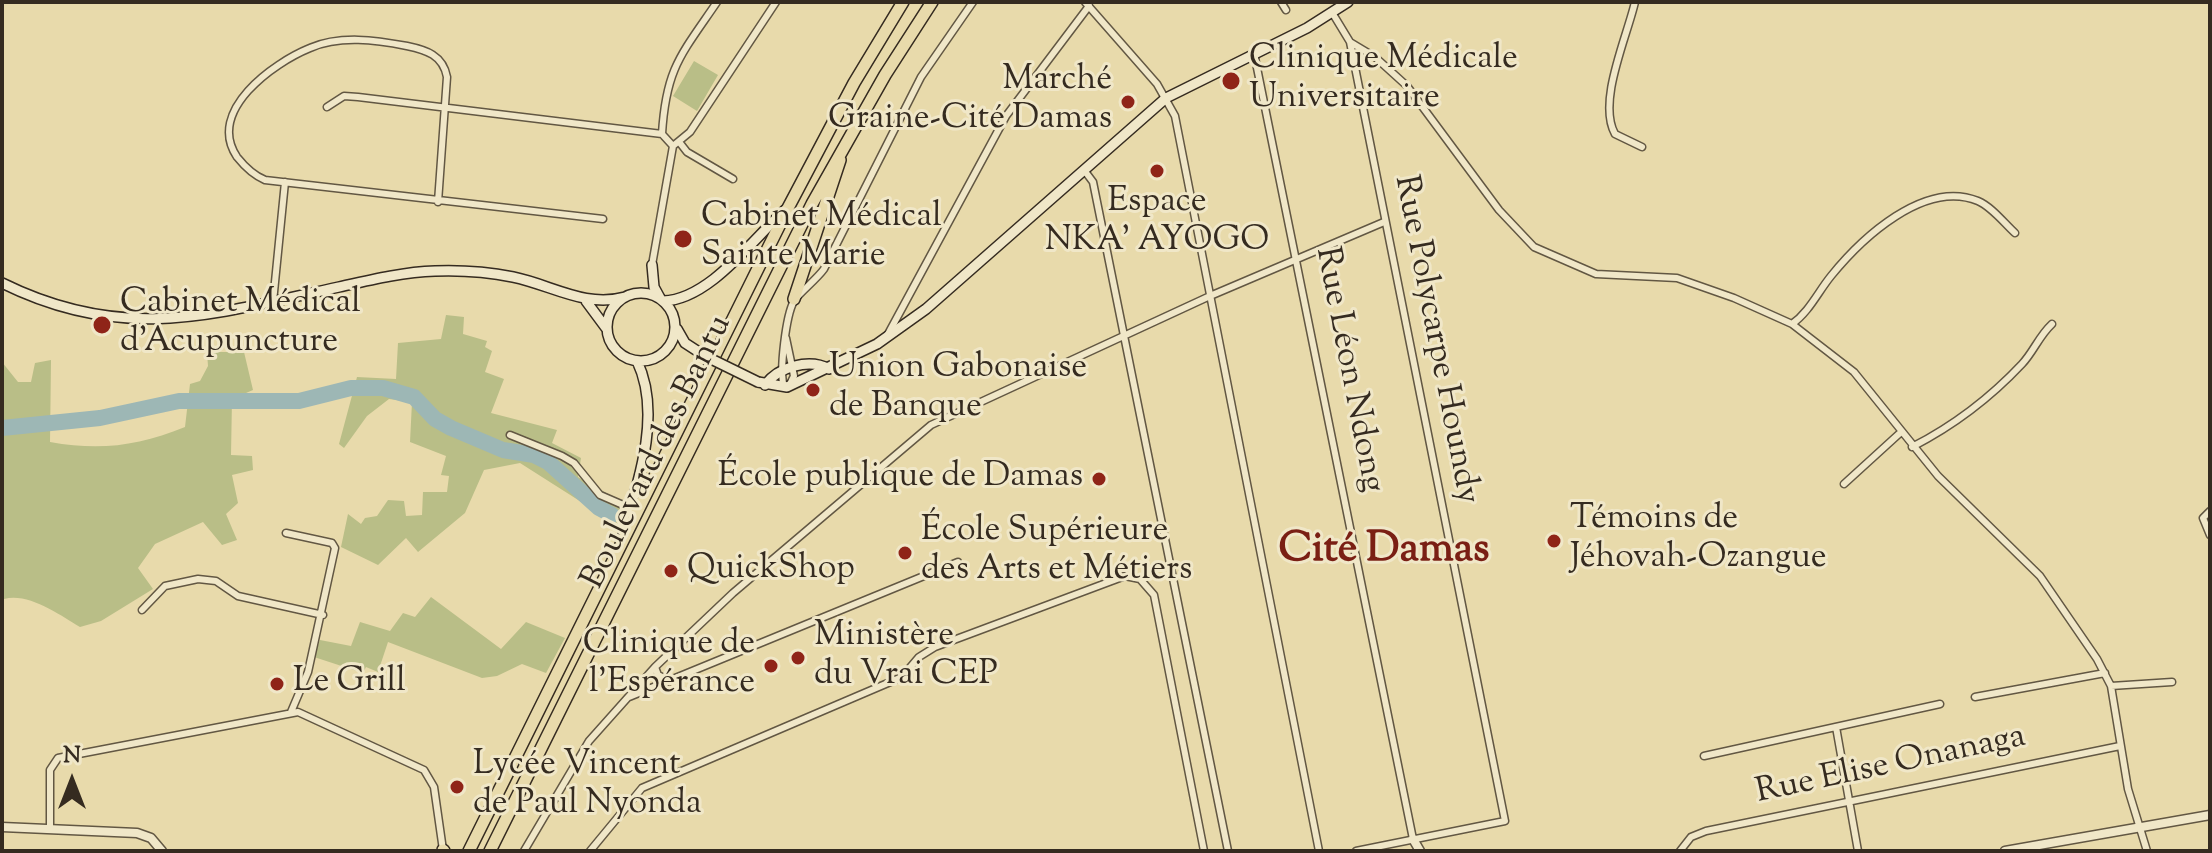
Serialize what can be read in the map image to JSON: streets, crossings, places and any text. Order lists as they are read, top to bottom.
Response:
{
  "streets": {
    "highway": ["Boulevard des Bantu"],
    "street": ["Rue Polycarpe Houndy", "Rue Léon Ndong", "Rue Elise Onanaga"]
  },
  "crossings": [
    ["Rue Polycarpe Houndy", "Rue Léon Ndong"]
  ],
  "districts": ["Cité Damas"],
  "places": [
    "Clinique Médicale Universitaire",
    "Marché Graine-Cité Damas",
    "Espace NKA' AYOGO",
    "Cabinet Médical Sainte Marie",
    "Cabinet Médical d'Acupuncture",
    "Union Gabonaise de Banque",
    "École publique de Damas",
    "Témoins de Jéhovah-Ozangue",
    "École Supérieure des Arts et Métiers",
    "QuickShop",
    "Ministère du Vrai CEP",
    "Clinique de l'Espérance",
    "Le Grill",
    "Lycée Vincent de Paul Nyonda"
  ],
  "north": "top"
}
